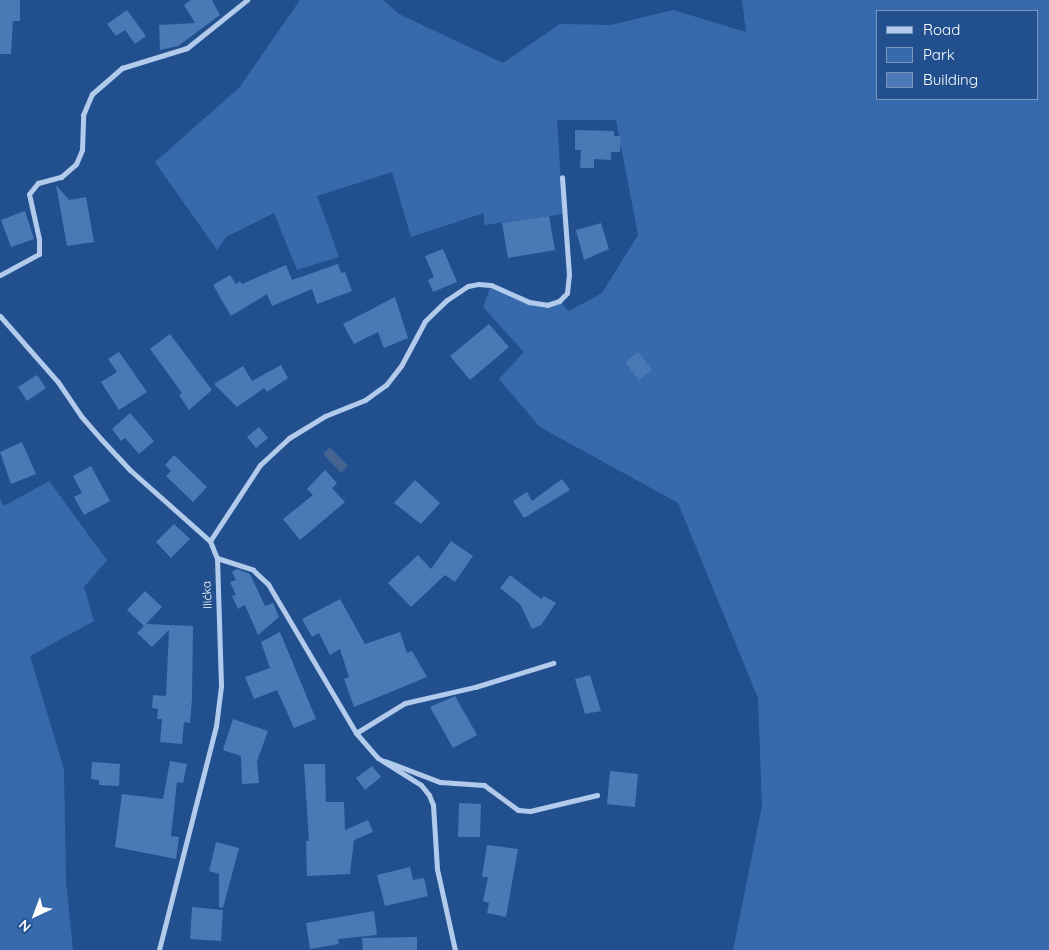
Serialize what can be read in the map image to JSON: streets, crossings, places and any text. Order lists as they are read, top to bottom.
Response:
{
  "streets": {
    "street": ["Ilićka"]
  },
  "legend": ["Road", "Park", "Building"],
  "north": "bottom left"
}
